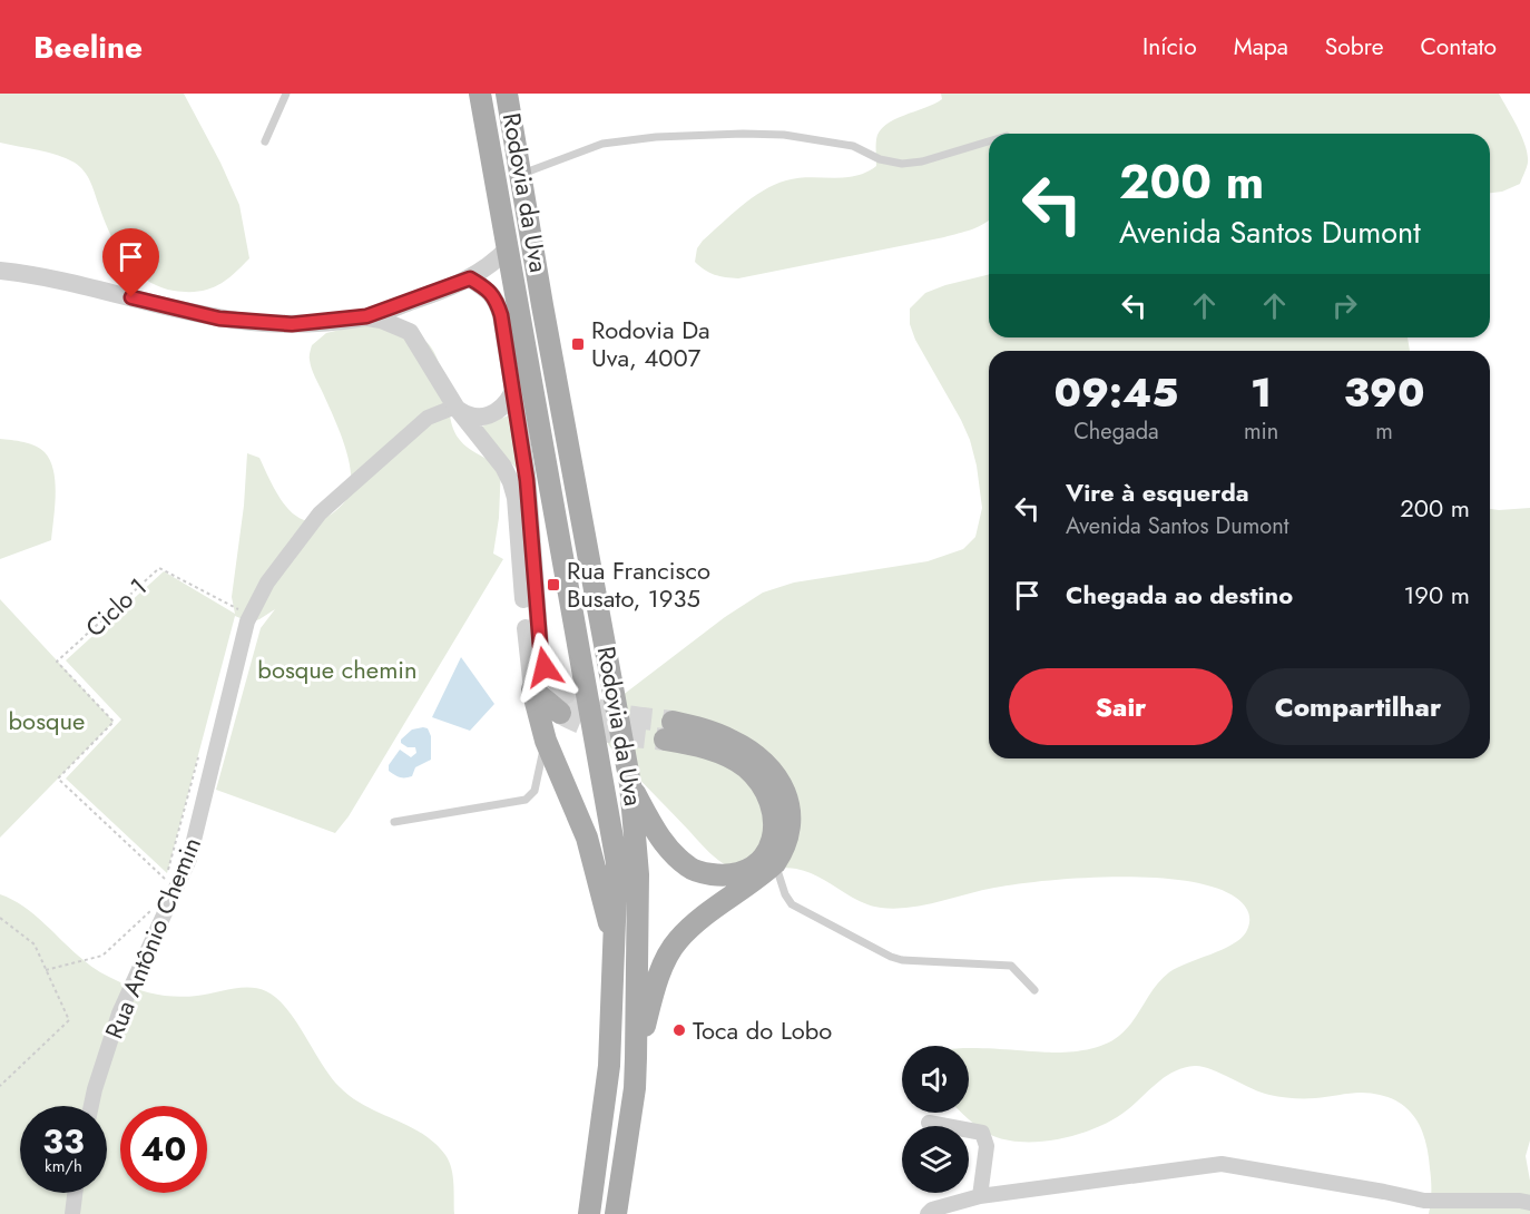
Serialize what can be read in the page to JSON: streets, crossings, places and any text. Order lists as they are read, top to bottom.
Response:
{
  "streets": {
    "main road": ["Rodovia da Uva"],
    "street": ["Rua Antônio Chemin"],
    "path": ["Ciclo 1"]
  },
  "parks": ["bosque chemin", "bosque"],
  "places": {
    "transit": ["Rodovia Da Uva, 4007", "Rua Francisco Busato, 1935"],
    "other": ["Toca do Lobo"]
  },
  "page": {
    "header": "Beeline",
    "nav": [
      "Início",
      "Mapa",
      "Sobre",
      "Contato"
    ],
    "turn": ["200 m", "Avenida Santos Dumont"],
    "eta": [
      "09:45",
      "Chegada",
      "1",
      "min",
      "390",
      "m"
    ],
    "list": [
      {
        "name": "Vire à esquerda",
        "note": "Avenida Santos Dumont",
        "value": "200 m"
      },
      {
        "name": "Chegada ao destino",
        "value": "190 m"
      }
    ],
    "buttons": ["Sair", "Compartilhar"],
    "speed": "33 km/h",
    "limit": "40"
  }
}
